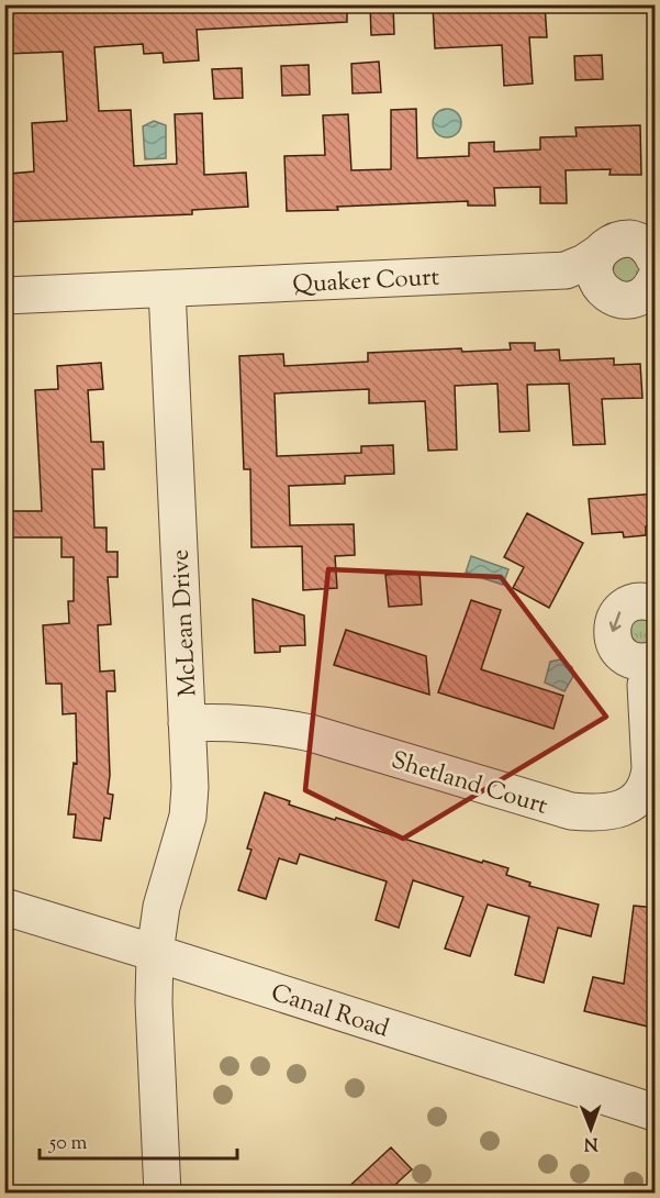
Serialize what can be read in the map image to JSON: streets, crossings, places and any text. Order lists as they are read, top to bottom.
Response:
{
  "streets": {
    "street": [
      "Quaker Court",
      "McLean Drive",
      "Shetland Court",
      "Canal Road"
    ]
  },
  "crossings": [
    ["Quaker Court", "McLean Drive"],
    ["McLean Drive", "Shetland Court"],
    ["McLean Drive", "Canal Road"]
  ],
  "scale_bar": "50 m",
  "north": "bottom"
}
